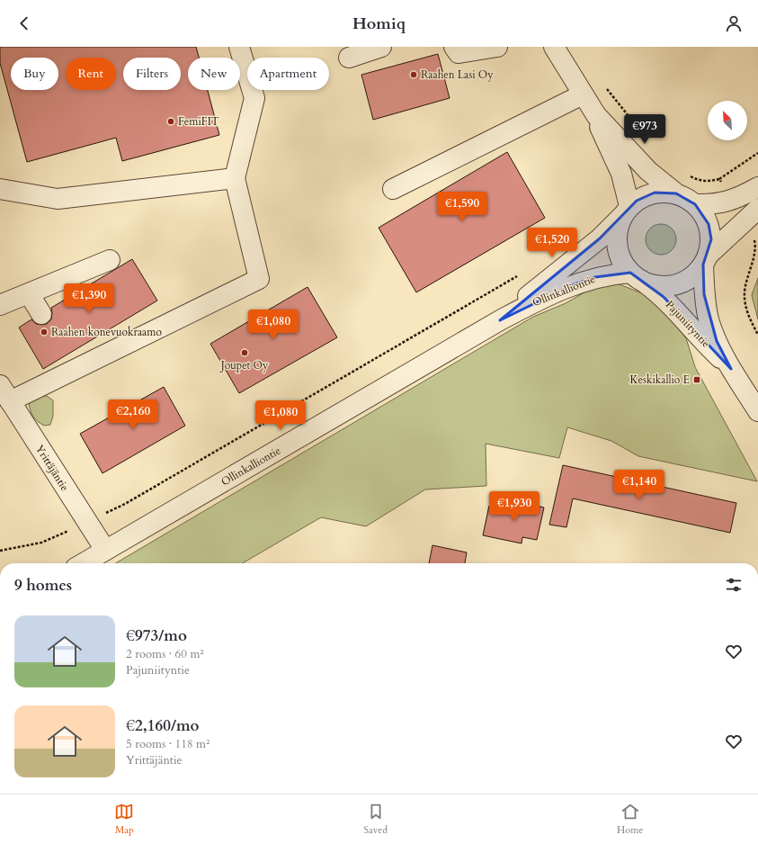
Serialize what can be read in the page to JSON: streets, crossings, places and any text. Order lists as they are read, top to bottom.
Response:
{
  "streets": {
    "street": ["Ollinkalliontie", "Pajuniityntie", "Yrittäjäntie"]
  },
  "crossings": [
    ["Ollinkalliontie", "Pajuniityntie"],
    ["Ollinkalliontie", "Yrittäjäntie"]
  ],
  "places": {
    "other": [
      "Raahen Lasi Oy",
      "FemiFIT",
      "Raahen konevuokraamo",
      "Joupet Oy"
    ],
    "transit": ["Keskikallio E"]
  },
  "north": "top left",
  "page": {
    "header": "Homiq",
    "chip": [
      "Buy",
      "Rent",
      "Filters",
      "New",
      "Apartment"
    ],
    "price": [
      "€973",
      "€1,590",
      "€1,520",
      "€1,390",
      "€1,080",
      "€2,160",
      "€1,080",
      "€1,140",
      "€1,930"
    ],
    "heading": "9 homes",
    "list": [
      {
        "name": "€973/mo",
        "note": "2 rooms · 60 m² · Pajuniityntie"
      },
      {
        "name": "€2,160/mo",
        "note": "5 rooms · 118 m² · Yrittäjäntie"
      }
    ],
    "tabs": ["Map", "Saved", "Home"]
  }
}
